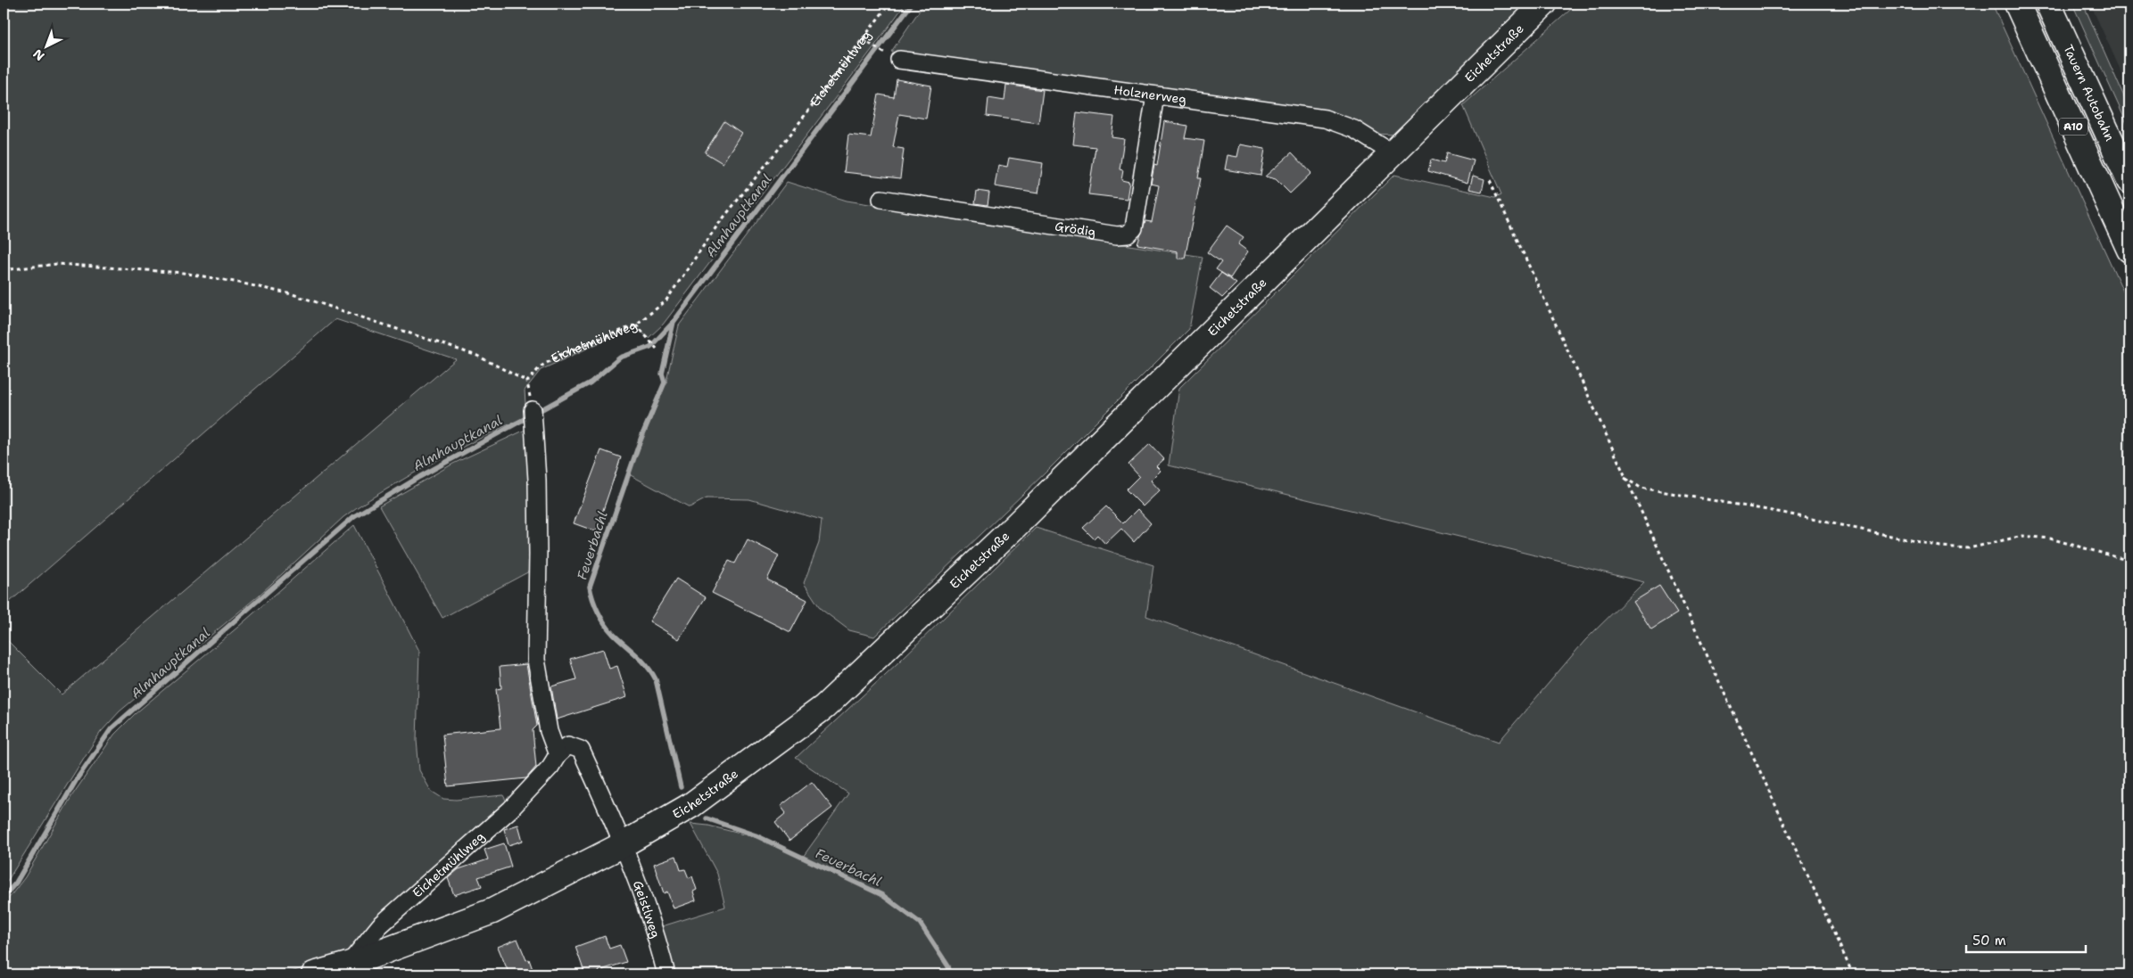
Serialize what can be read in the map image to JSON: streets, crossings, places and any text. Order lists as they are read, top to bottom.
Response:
{
  "streets": {
    "main road": ["Eichetstraße", "Tauern Autobahn", "A10"],
    "street": [
      "Eichetmühlweg",
      "Holznerweg",
      "Grödig",
      "Geistlweg"
    ]
  },
  "crossings": [
    ["Eichetstraße", "Eichetmühlweg"],
    ["Eichetstraße", "Holznerweg"],
    ["Eichetstraße", "Geistlweg"],
    ["Holznerweg", "Grödig"]
  ],
  "water": ["Almhauptkanal", "Feuerbachl"],
  "scale_bar": "50 m",
  "north": "bottom left"
}
